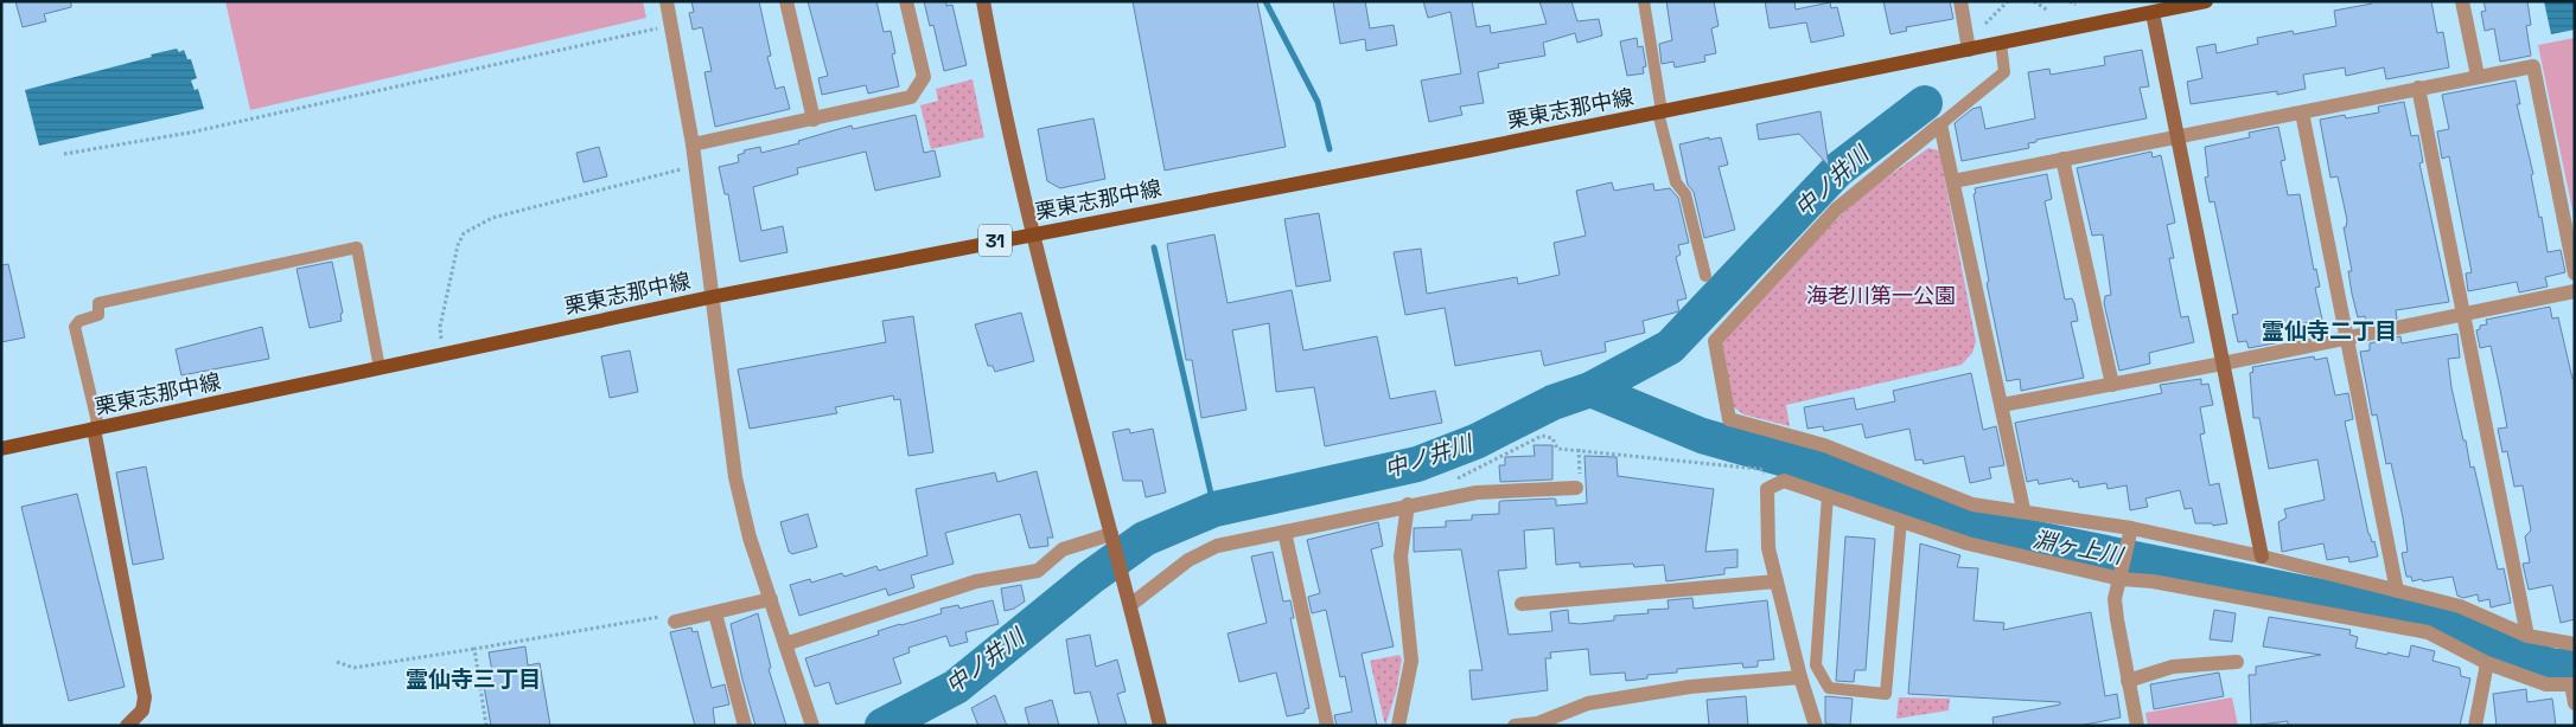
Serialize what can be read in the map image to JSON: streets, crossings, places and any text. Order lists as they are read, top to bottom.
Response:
{
  "streets": {
    "main road": ["栗東志那中線", "31"]
  },
  "districts": ["霊仙寺二丁目", "霊仙寺三丁目"],
  "water": ["中ノ井川", "淵ヶ上川"],
  "parks": ["海老川第一公園"]
}
